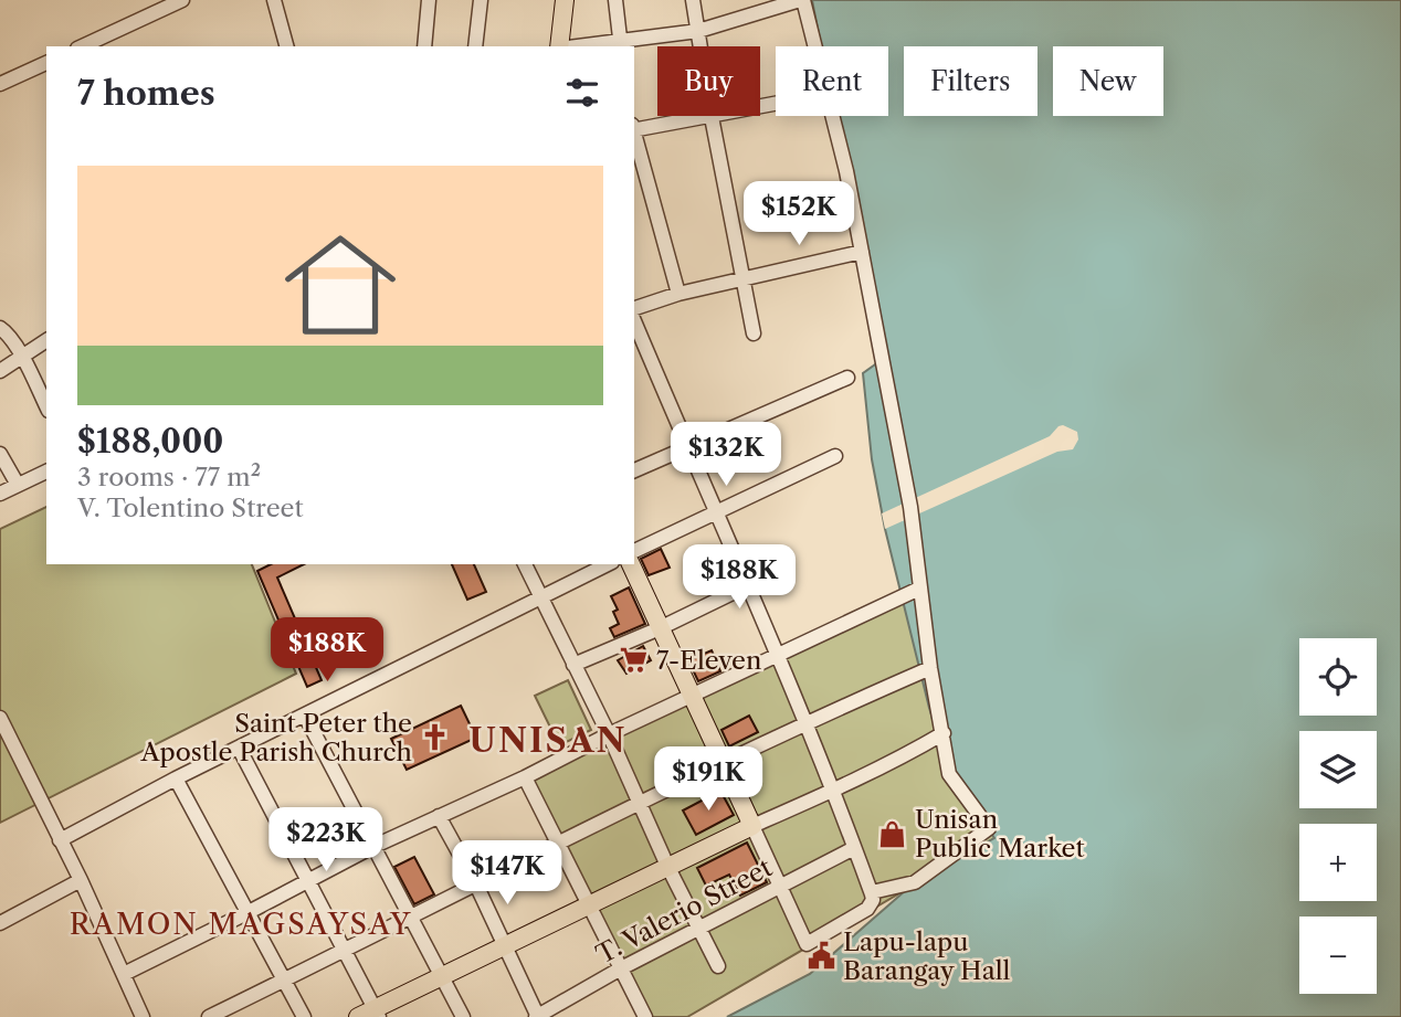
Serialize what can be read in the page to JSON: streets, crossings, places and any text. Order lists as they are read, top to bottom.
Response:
{
  "streets": {
    "street": ["T. Valerio Street"]
  },
  "districts": ["UNISAN", "RAMON MAGSAYSAY"],
  "places": {
    "supermarket": ["7-Eleven"],
    "church": ["Saint Peter the Apostle Parish Church"],
    "shop": ["Unisan Public Market"],
    "public building": ["Lapu-lapu Barangay Hall"]
  },
  "page": {
    "chip": [
      "Buy",
      "Rent",
      "Filters",
      "New"
    ],
    "heading": "7 homes",
    "list": [
      {
        "name": "$188,000",
        "note": "3 rooms · 77 m² · V. Tolentino Street"
      }
    ],
    "price": [
      "$152K",
      "$132K",
      "$188K",
      "$188K",
      "$191K",
      "$223K",
      "$147K"
    ],
    "map_buttons": ["+", "−"]
  }
}
